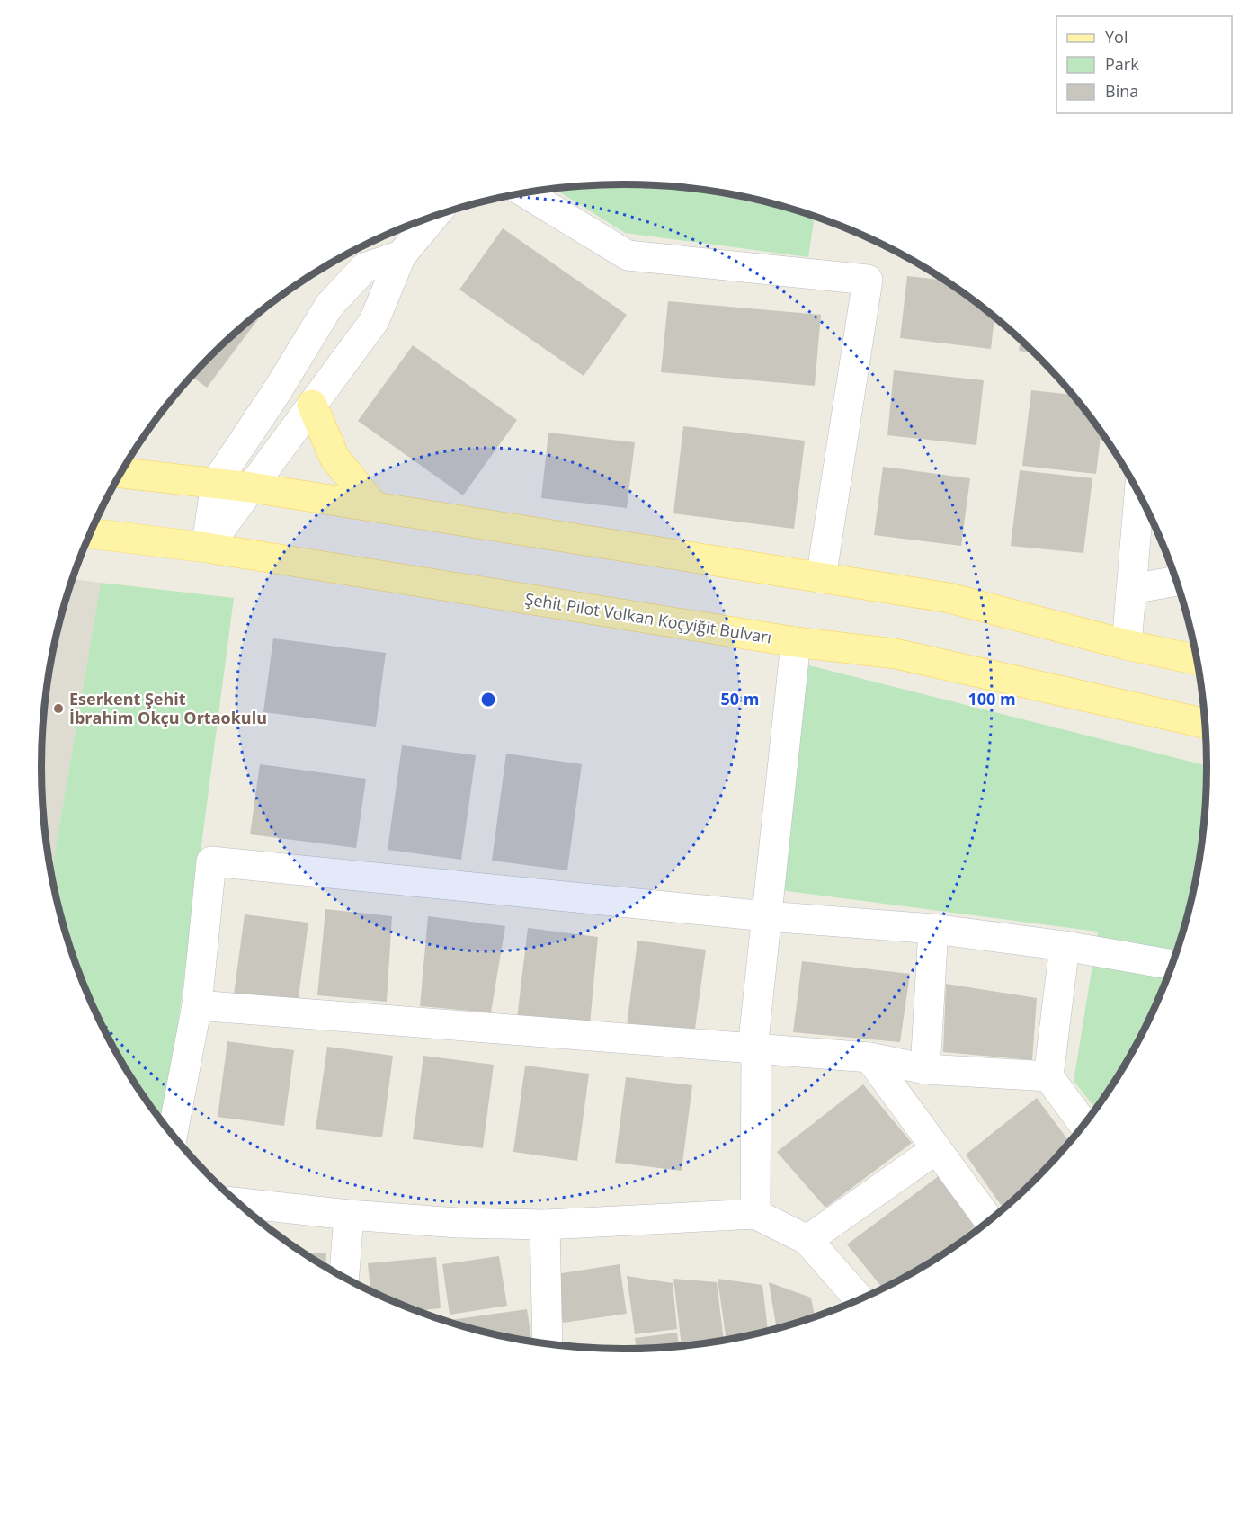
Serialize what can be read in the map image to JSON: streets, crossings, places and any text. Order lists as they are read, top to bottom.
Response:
{
  "streets": {
    "main road": ["Şehit Pilot Volkan Koçyiğit Bulvarı"]
  },
  "places": ["Eserkent Şehit İbrahim Okçu Ortaokulu"],
  "legend": ["Yol", "Park", "Bina"],
  "rings": ["50 m", "100 m"]
}
